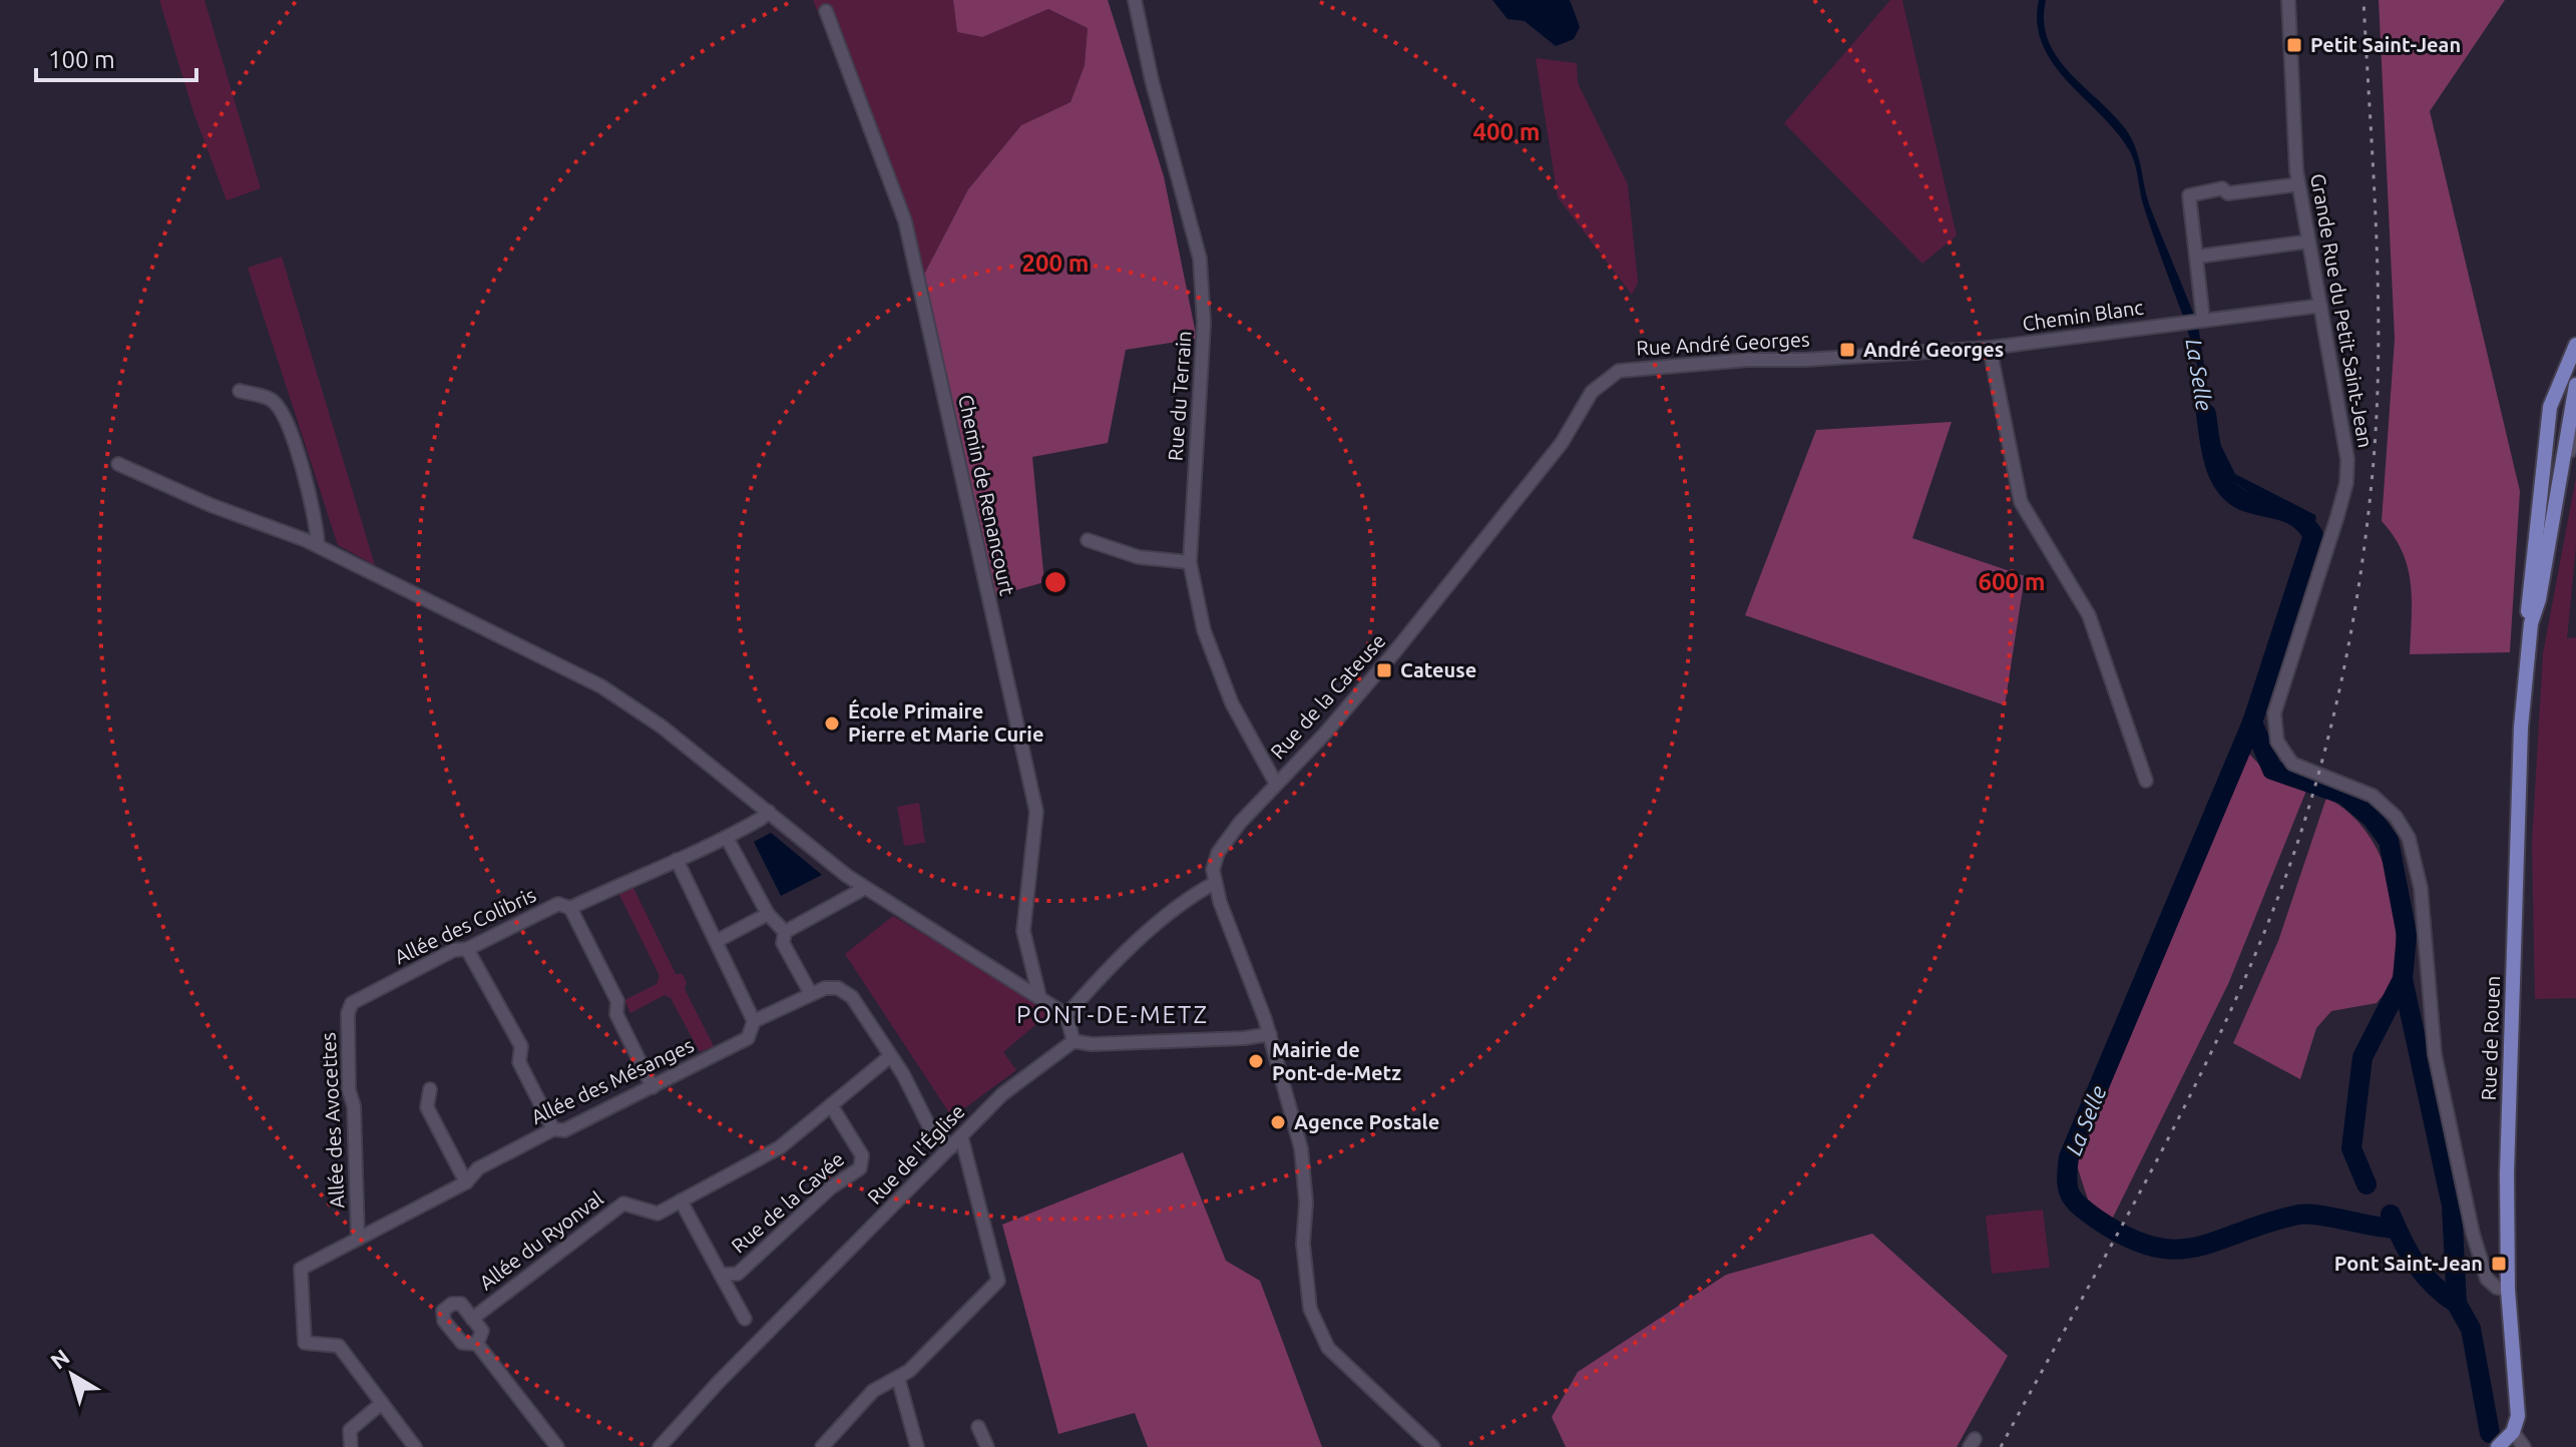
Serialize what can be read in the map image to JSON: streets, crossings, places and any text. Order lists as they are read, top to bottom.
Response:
{
  "streets": {
    "main road": ["Rue de Rouen"],
    "street": [
      "Grande Rue du Petit Saint-Jean",
      "Chemin Blanc",
      "Rue André Georges",
      "Rue du Terrain",
      "Chemin de Renancourt",
      "Rue de la Cateuse",
      "Allée des Colibris",
      "Allée des Mésanges",
      "Allée des Avocettes",
      "Rue de l'Église",
      "Rue de la Cavée",
      "Allée du Ryonval"
    ]
  },
  "crossings": [
    ["Grande Rue du Petit Saint-Jean", "Chemin Blanc"],
    ["Grande Rue du Petit Saint-Jean", "Rue de Rouen"],
    ["Chemin Blanc", "Rue André Georges"],
    ["Rue André Georges", "Rue de la Cateuse"],
    ["Rue du Terrain", "Rue de la Cateuse"],
    ["Allée des Colibris", "Allée des Avocettes"],
    ["Allée des Mésanges", "Allée des Avocettes"],
    ["Rue de la Cavée", "Allée du Ryonval"]
  ],
  "districts": ["PONT-DE-METZ"],
  "water": ["La Selle"],
  "places": {
    "transit": [
      "Petit Saint-Jean",
      "André Georges",
      "Cateuse",
      "Pont Saint-Jean"
    ],
    "other": ["École Primaire Pierre et Marie Curie", "Mairie de Pont-de-Metz", "Agence Postale"]
  },
  "scale_bar": "100 m",
  "north": "top left",
  "rings": ["400 m", "200 m", "600 m"]
}
